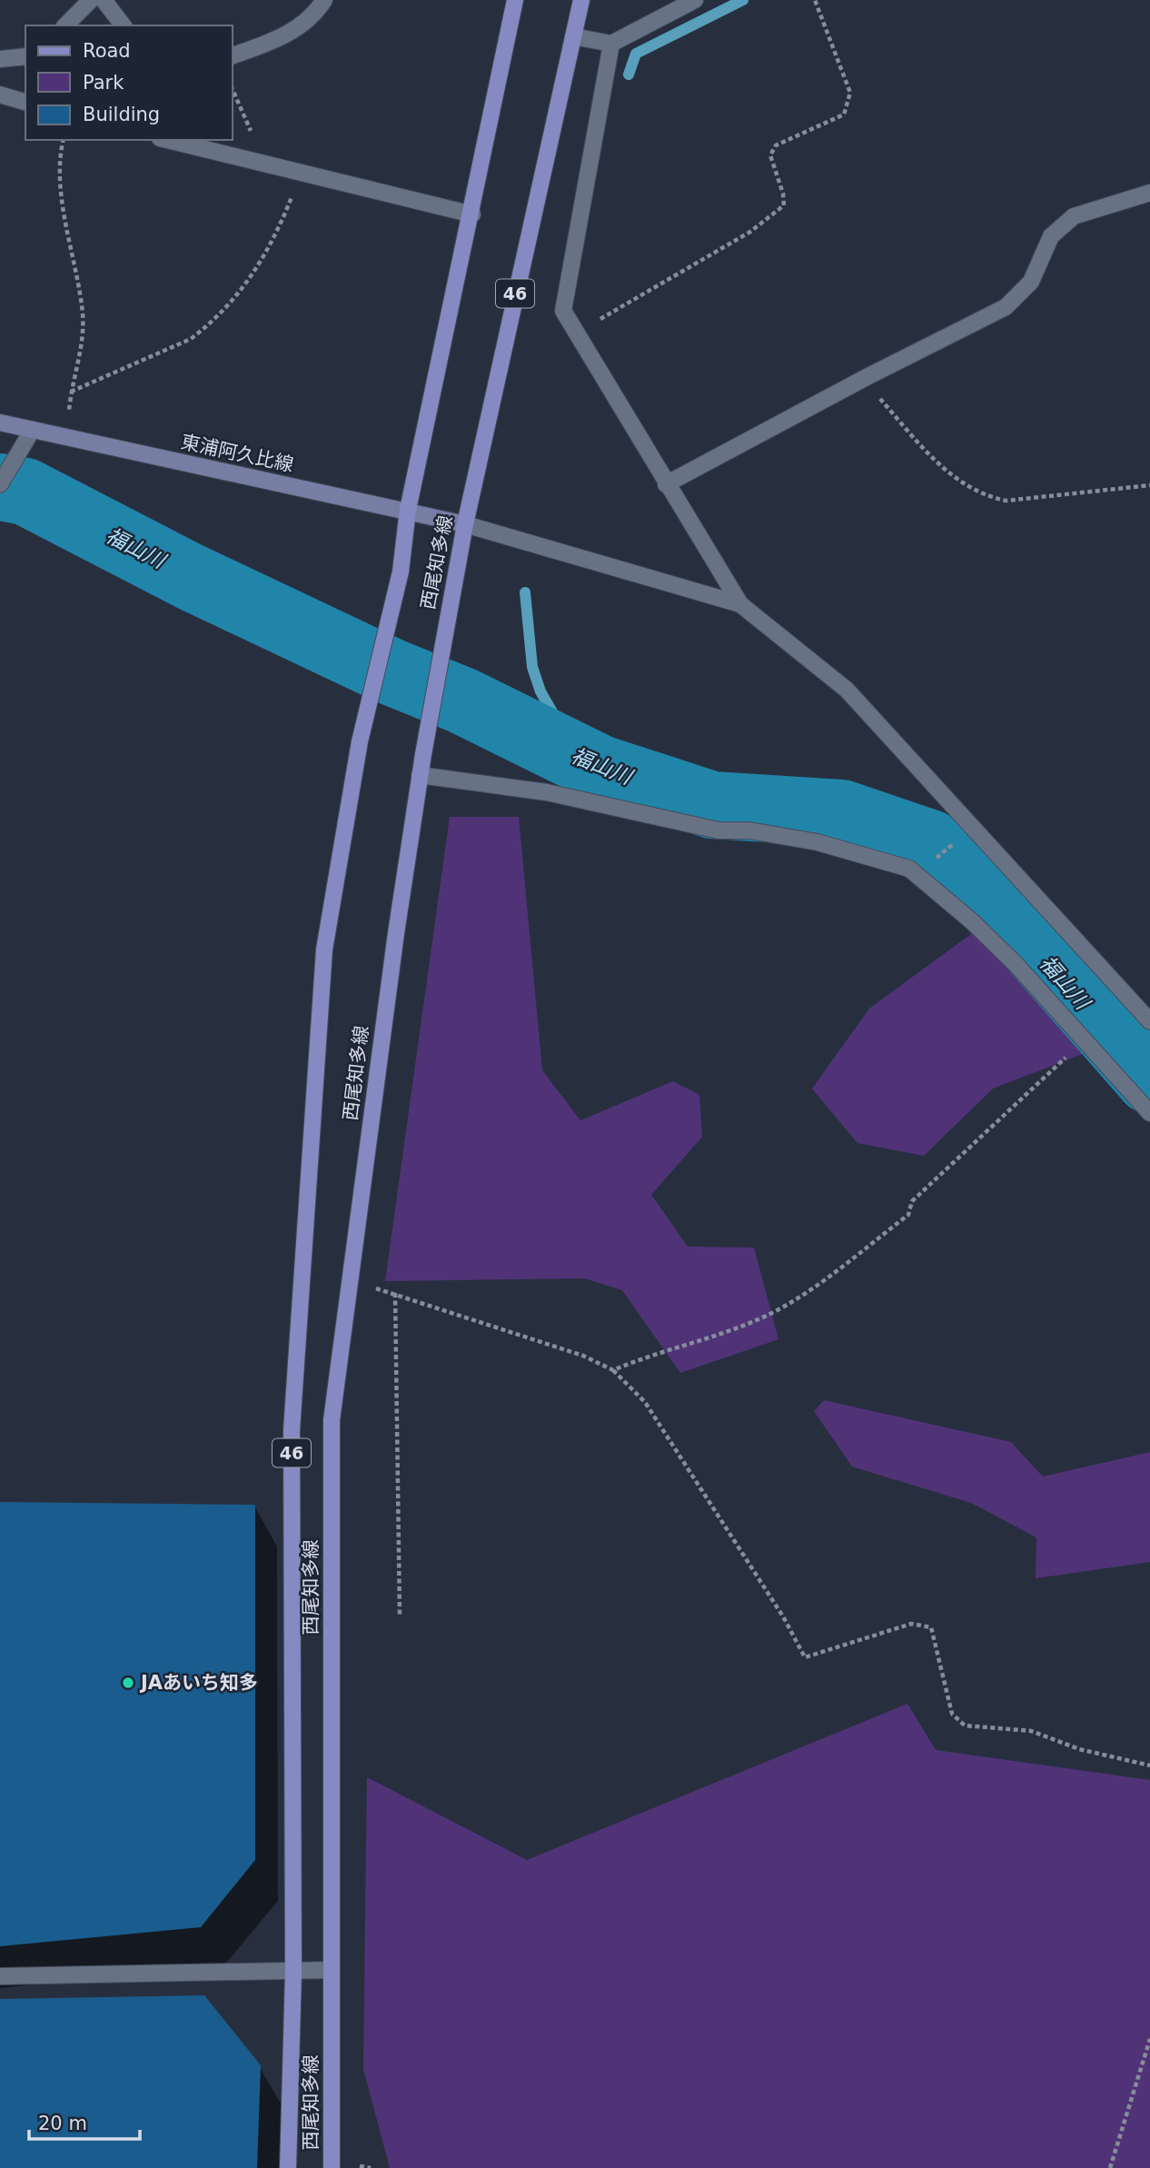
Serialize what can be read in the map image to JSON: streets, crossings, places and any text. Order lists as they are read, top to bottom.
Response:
{
  "streets": {
    "main road": ["46", "東浦阿久比線", "西尾知多線"]
  },
  "crossings": [
    ["東浦阿久比線", "西尾知多線"]
  ],
  "water": ["福山川"],
  "places": ["JAあいち知多"],
  "legend": ["Road", "Park", "Building"],
  "scale_bar": "20 m"
}
